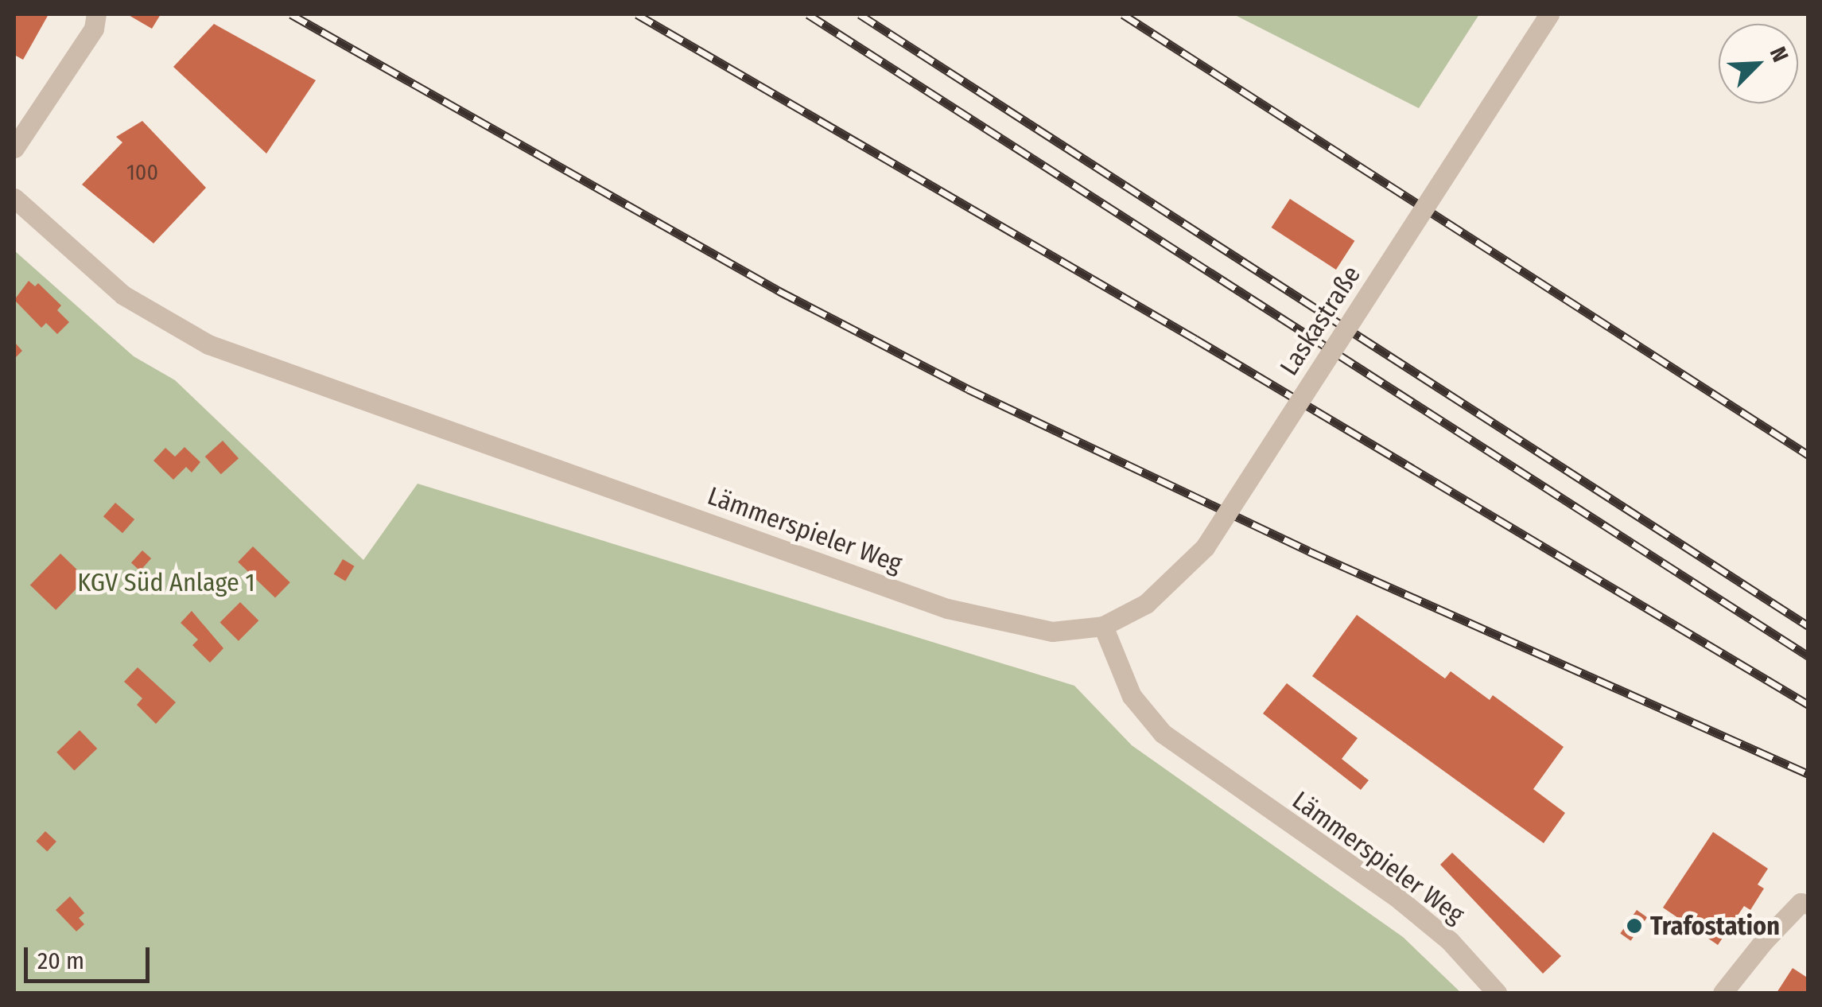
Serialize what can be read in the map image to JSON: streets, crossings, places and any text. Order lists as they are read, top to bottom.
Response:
{
  "streets": {
    "street": ["Laskastraße", "Lämmerspieler Weg"]
  },
  "crossings": [
    ["Laskastraße", "Lämmerspieler Weg"]
  ],
  "parks": ["KGV Süd Anlage 1"],
  "places": ["Trafostation"],
  "house_numbers": ["100"],
  "scale_bar": "20 m",
  "north": "top right"
}
